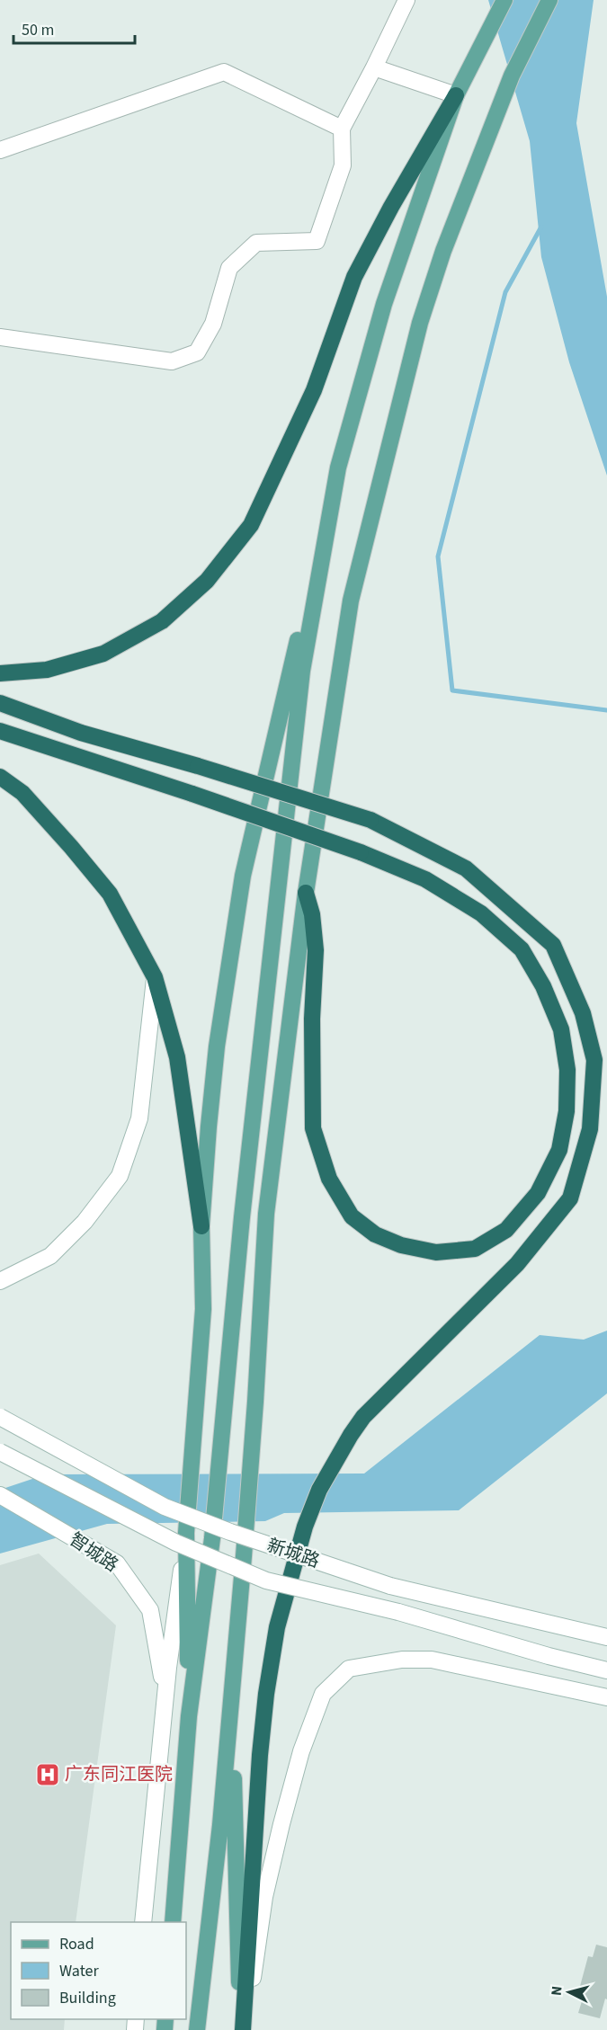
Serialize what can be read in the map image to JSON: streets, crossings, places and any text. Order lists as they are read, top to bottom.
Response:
{
  "streets": {
    "street": ["智城路", "新城路"]
  },
  "places": {
    "hospital": ["广东同江医院"]
  },
  "legend": ["Road", "Water", "Building"],
  "scale_bar": "50 m",
  "north": "left"
}
